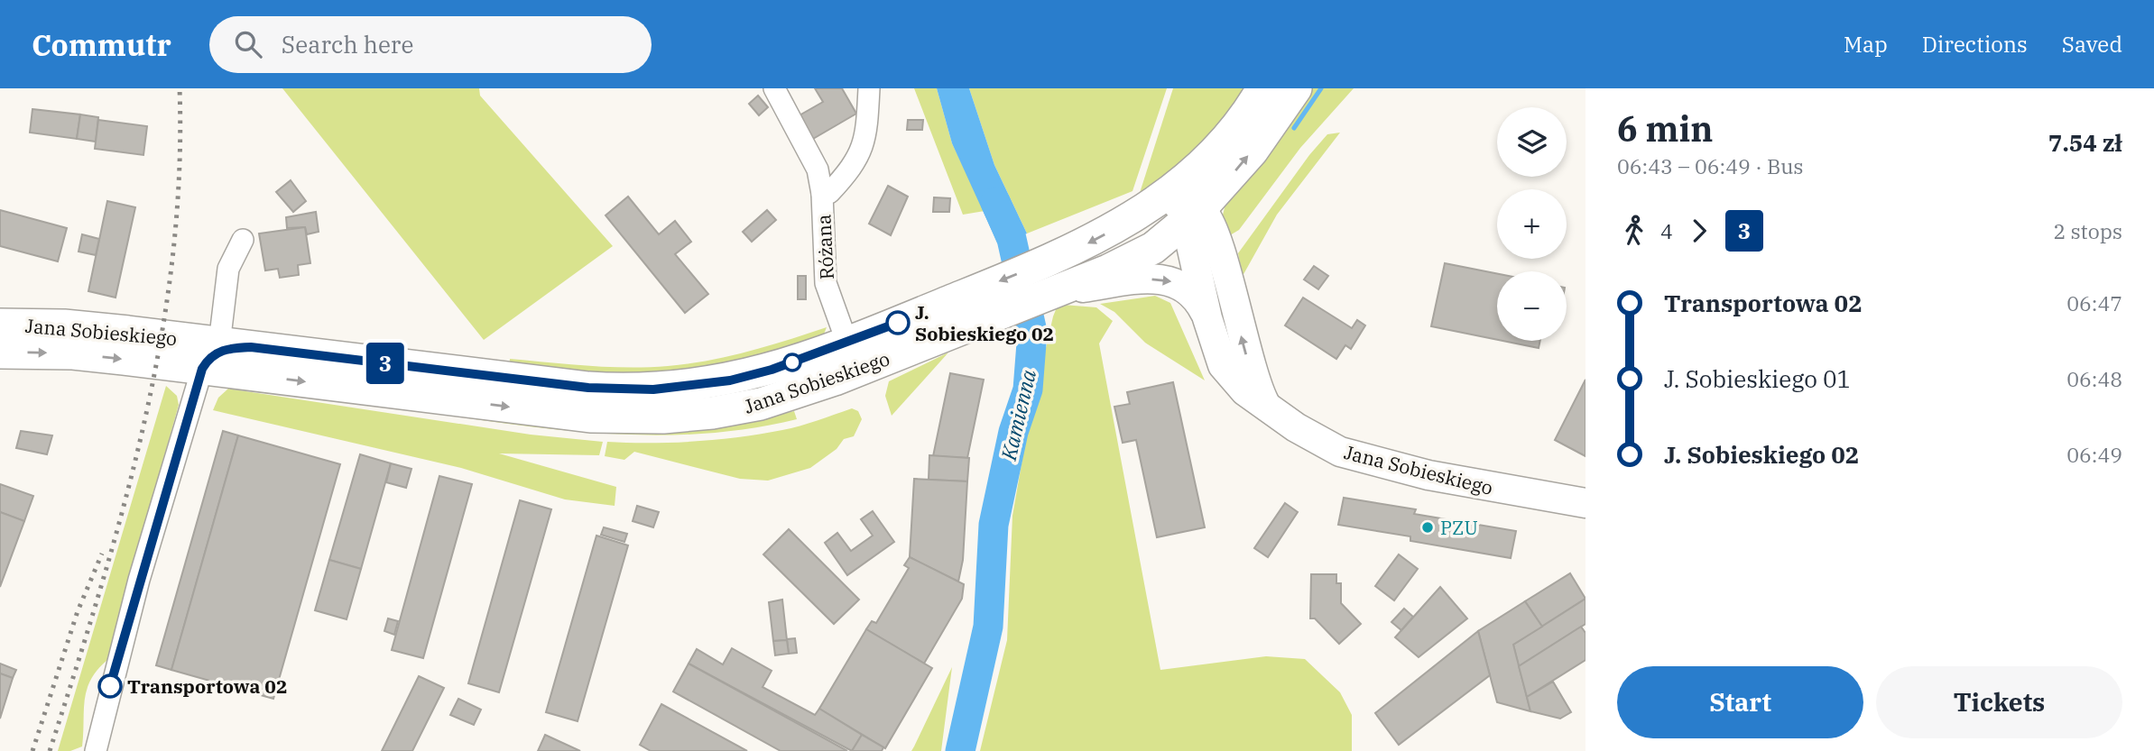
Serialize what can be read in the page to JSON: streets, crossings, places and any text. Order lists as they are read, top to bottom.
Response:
{
  "streets": {
    "main road": ["Jana Sobieskiego"],
    "street": ["Różana"]
  },
  "crossings": [
    ["Różana", "Jana Sobieskiego"]
  ],
  "water": ["Kamienna"],
  "places": ["J. Sobieskiego 02", "PZU", "Transportowa 02"],
  "lines": ["bus line 3"],
  "page": {
    "header": "Commutr",
    "search": "Search here",
    "nav": ["Map", "Directions", "Saved"],
    "on_map": "3",
    "heading": ["6 min", "06:43 – 06:49 · Bus", "7.54 zł"],
    "map_buttons": ["+", "−"],
    "legs": ["4", "3", "2 stops"],
    "list": [
      {
        "name": "Transportowa 02",
        "value": "06:47"
      },
      {
        "name": "J. Sobieskiego 01",
        "value": "06:48"
      },
      {
        "name": "J. Sobieskiego 02",
        "value": "06:49"
      }
    ],
    "buttons": ["Start", "Tickets"]
  }
}
